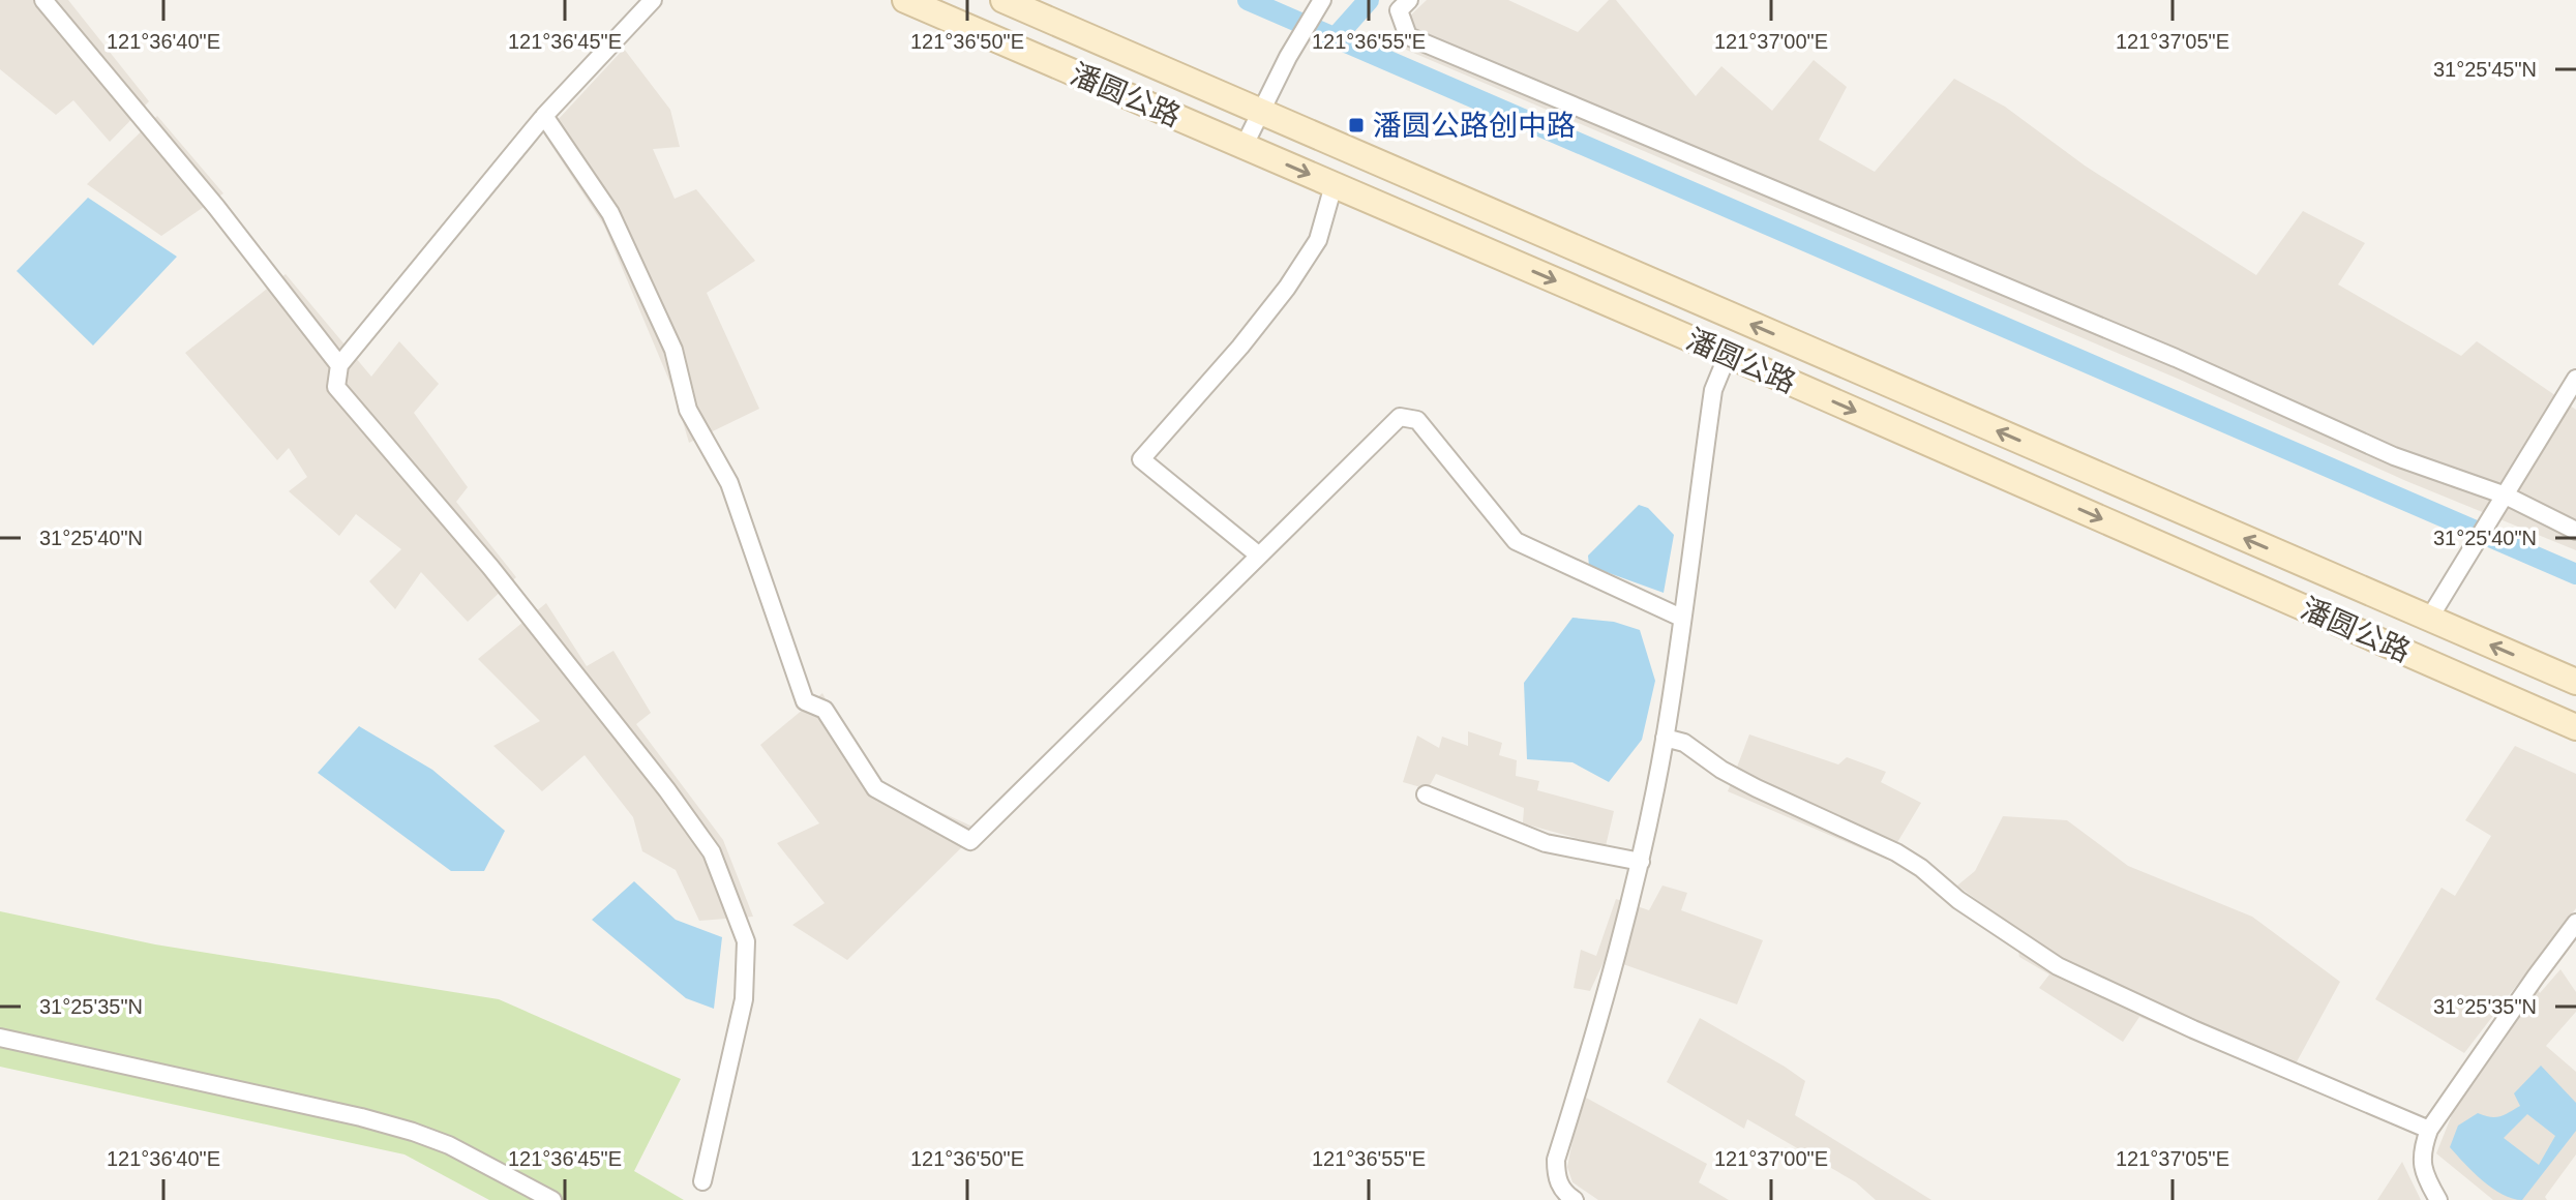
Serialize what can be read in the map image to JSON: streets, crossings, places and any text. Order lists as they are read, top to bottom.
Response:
{
  "streets": {
    "main road": ["潘圆公路"]
  },
  "places": {
    "transit": ["潘圆公路创中路"]
  },
  "coordinates": [
    "121°36'40\"E",
    "121°36'45\"E",
    "121°36'50\"E",
    "121°36'55\"E",
    "121°37'00\"E",
    "121°37'05\"E",
    "31°25'45\"N",
    "31°25'40\"N",
    "31°25'35\"N"
  ]
}
